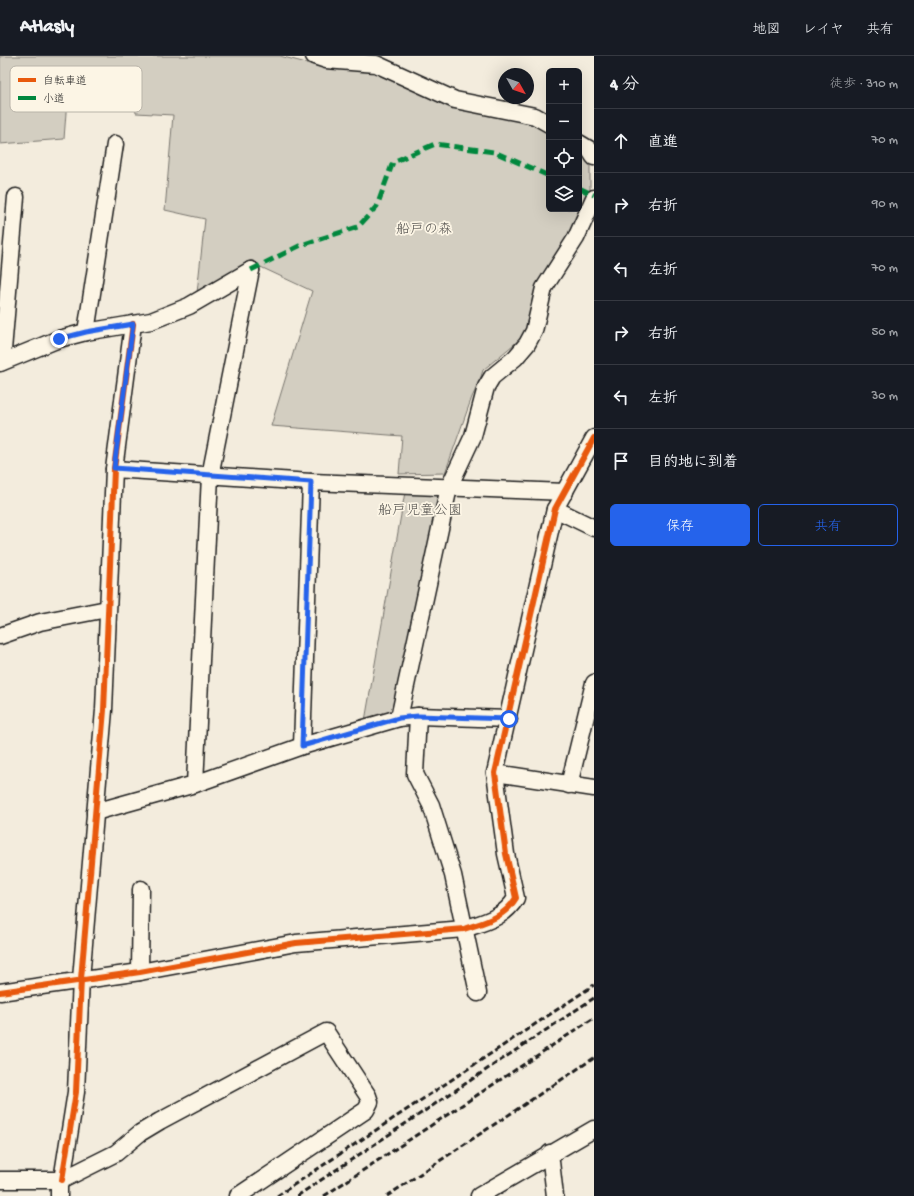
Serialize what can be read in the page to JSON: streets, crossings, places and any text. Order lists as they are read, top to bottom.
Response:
{
  "parks": ["船戸の森", "船戸児童公園"],
  "legend": ["自転車道", "小道"],
  "north": "bottom right",
  "page": {
    "header": "Atlasly",
    "nav": ["地図", "レイヤ", "共有"],
    "heading": ["4 分", "徒歩 · 310 m"],
    "map_buttons": ["+", "−"],
    "list": [
      ["直進", "70 m"],
      ["右折", "90 m"],
      ["左折", "70 m"],
      ["右折", "50 m"],
      ["左折", "30 m"],
      "目的地に到着"
    ],
    "buttons": ["保存", "共有"]
  }
}
